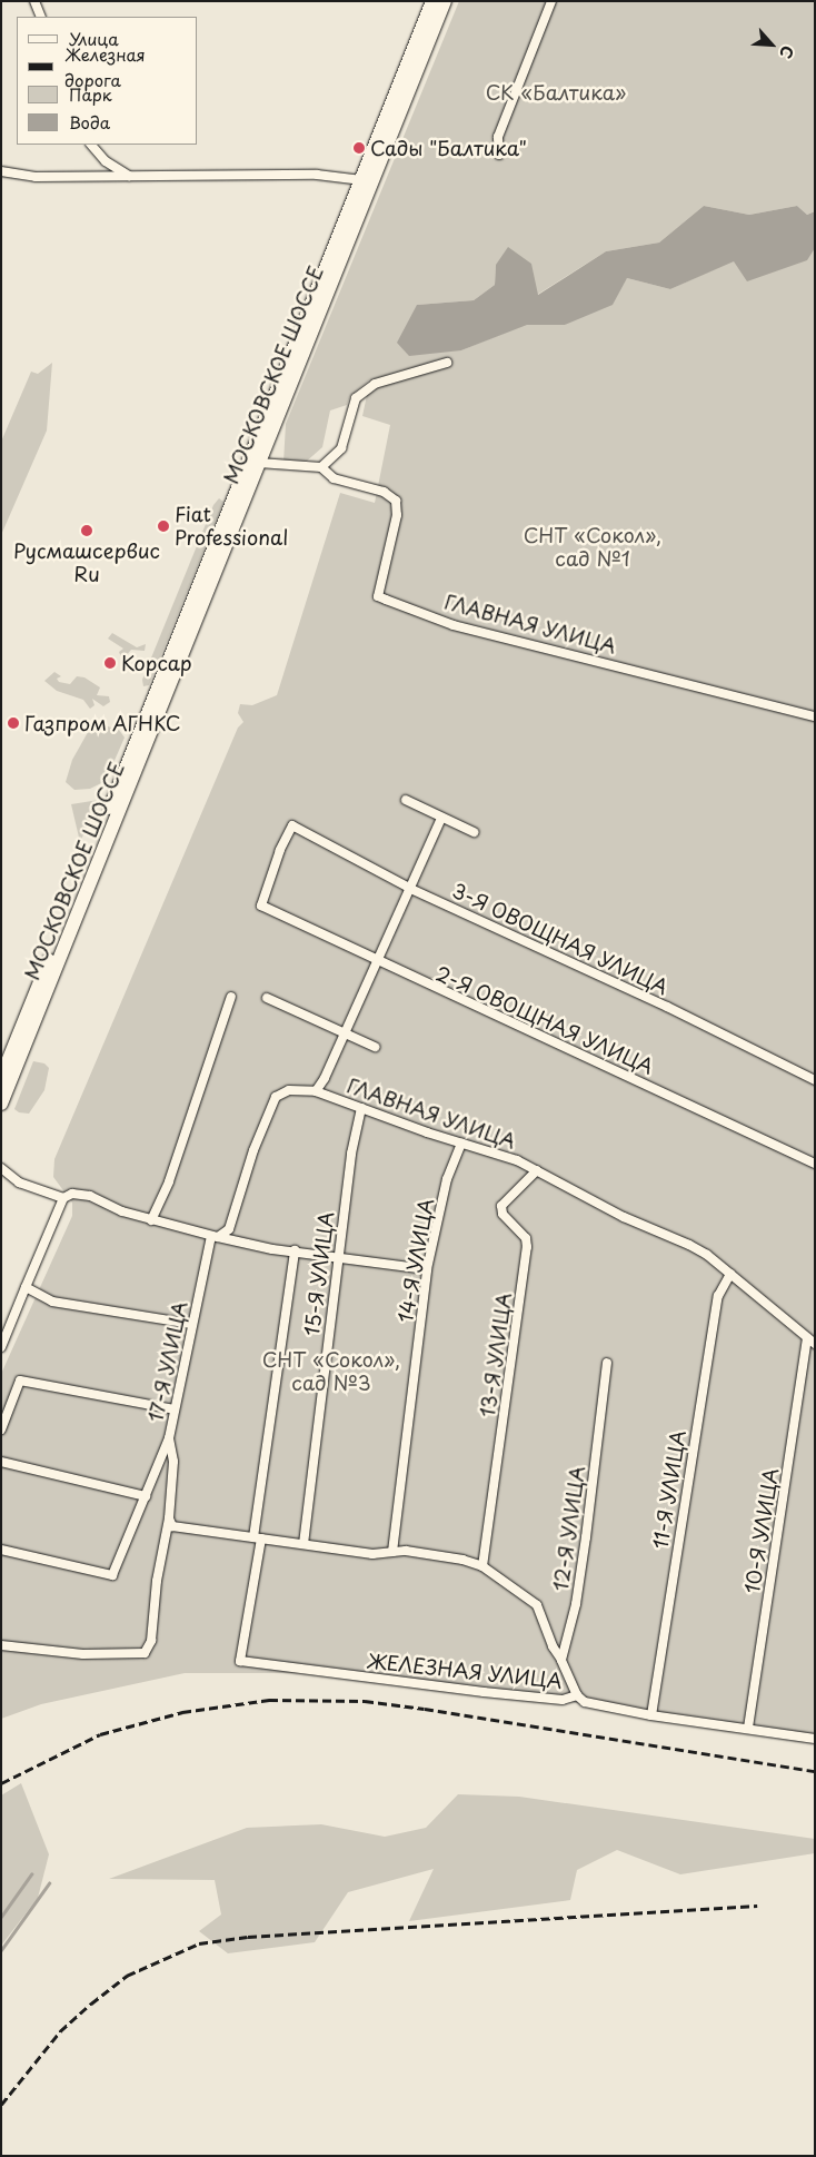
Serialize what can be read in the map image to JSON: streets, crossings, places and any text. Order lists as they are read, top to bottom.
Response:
{
  "streets": {
    "main road": ["МОСКОВСКОЕ ШОССЕ"],
    "street": [
      "ГЛАВНАЯ УЛИЦА",
      "3-Я ОВОЩНАЯ УЛИЦА",
      "2-Я ОВОЩНАЯ УЛИЦА",
      "14-Я УЛИЦА",
      "15-Я УЛИЦА",
      "13-Я УЛИЦА",
      "17-Я УЛИЦА",
      "11-Я УЛИЦА",
      "12-Я УЛИЦА",
      "10-Я УЛИЦА",
      "ЖЕЛЕЗНАЯ УЛИЦА"
    ]
  },
  "crossings": [
    ["МОСКОВСКОЕ ШОССЕ", "ГЛАВНАЯ УЛИЦА"],
    ["ГЛАВНАЯ УЛИЦА", "14-Я УЛИЦА"],
    ["ГЛАВНАЯ УЛИЦА", "15-Я УЛИЦА"],
    ["ГЛАВНАЯ УЛИЦА", "13-Я УЛИЦА"],
    ["ГЛАВНАЯ УЛИЦА", "17-Я УЛИЦА"],
    ["ГЛАВНАЯ УЛИЦА", "11-Я УЛИЦА"],
    ["ГЛАВНАЯ УЛИЦА", "10-Я УЛИЦА"],
    ["3-Я ОВОЩНАЯ УЛИЦА", "2-Я ОВОЩНАЯ УЛИЦА"],
    ["11-Я УЛИЦА", "ЖЕЛЕЗНАЯ УЛИЦА"],
    ["10-Я УЛИЦА", "ЖЕЛЕЗНАЯ УЛИЦА"]
  ],
  "parks": ["СК «Балтика»", "СНТ «Сокол», сад №1", "СНТ «Сокол», сад №3"],
  "places": [
    "Сады \"Балтика\"",
    "Fiat Professional",
    "Русмашсервис Ru",
    "Корсар",
    "Газпром АГНКС"
  ],
  "legend": [
    "Улица",
    "Железная дорога",
    "Парк",
    "Вода"
  ],
  "north": "bottom right"
}
